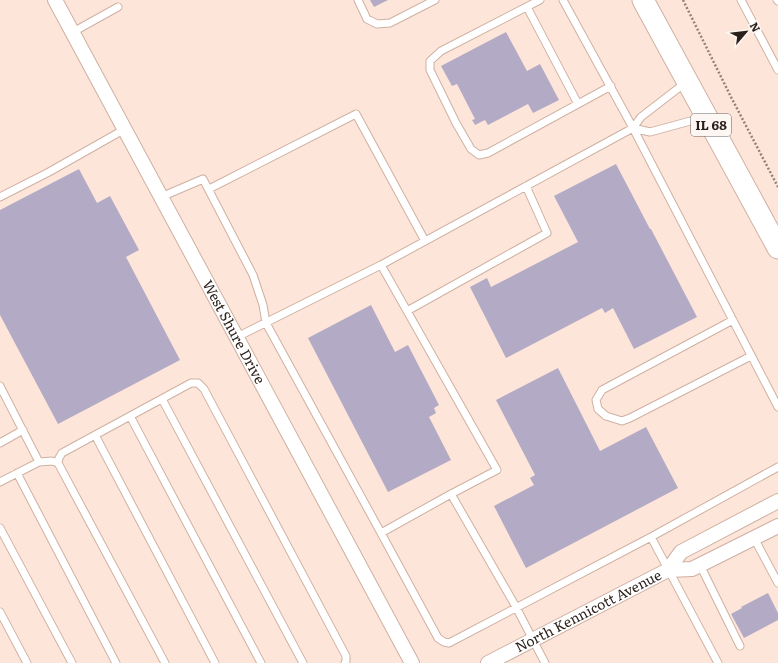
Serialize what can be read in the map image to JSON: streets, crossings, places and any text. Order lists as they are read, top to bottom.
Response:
{
  "streets": {
    "main road": ["IL 68"],
    "street": ["West Shure Drive", "North Kennicott Avenue"]
  },
  "north": "top right"
}
